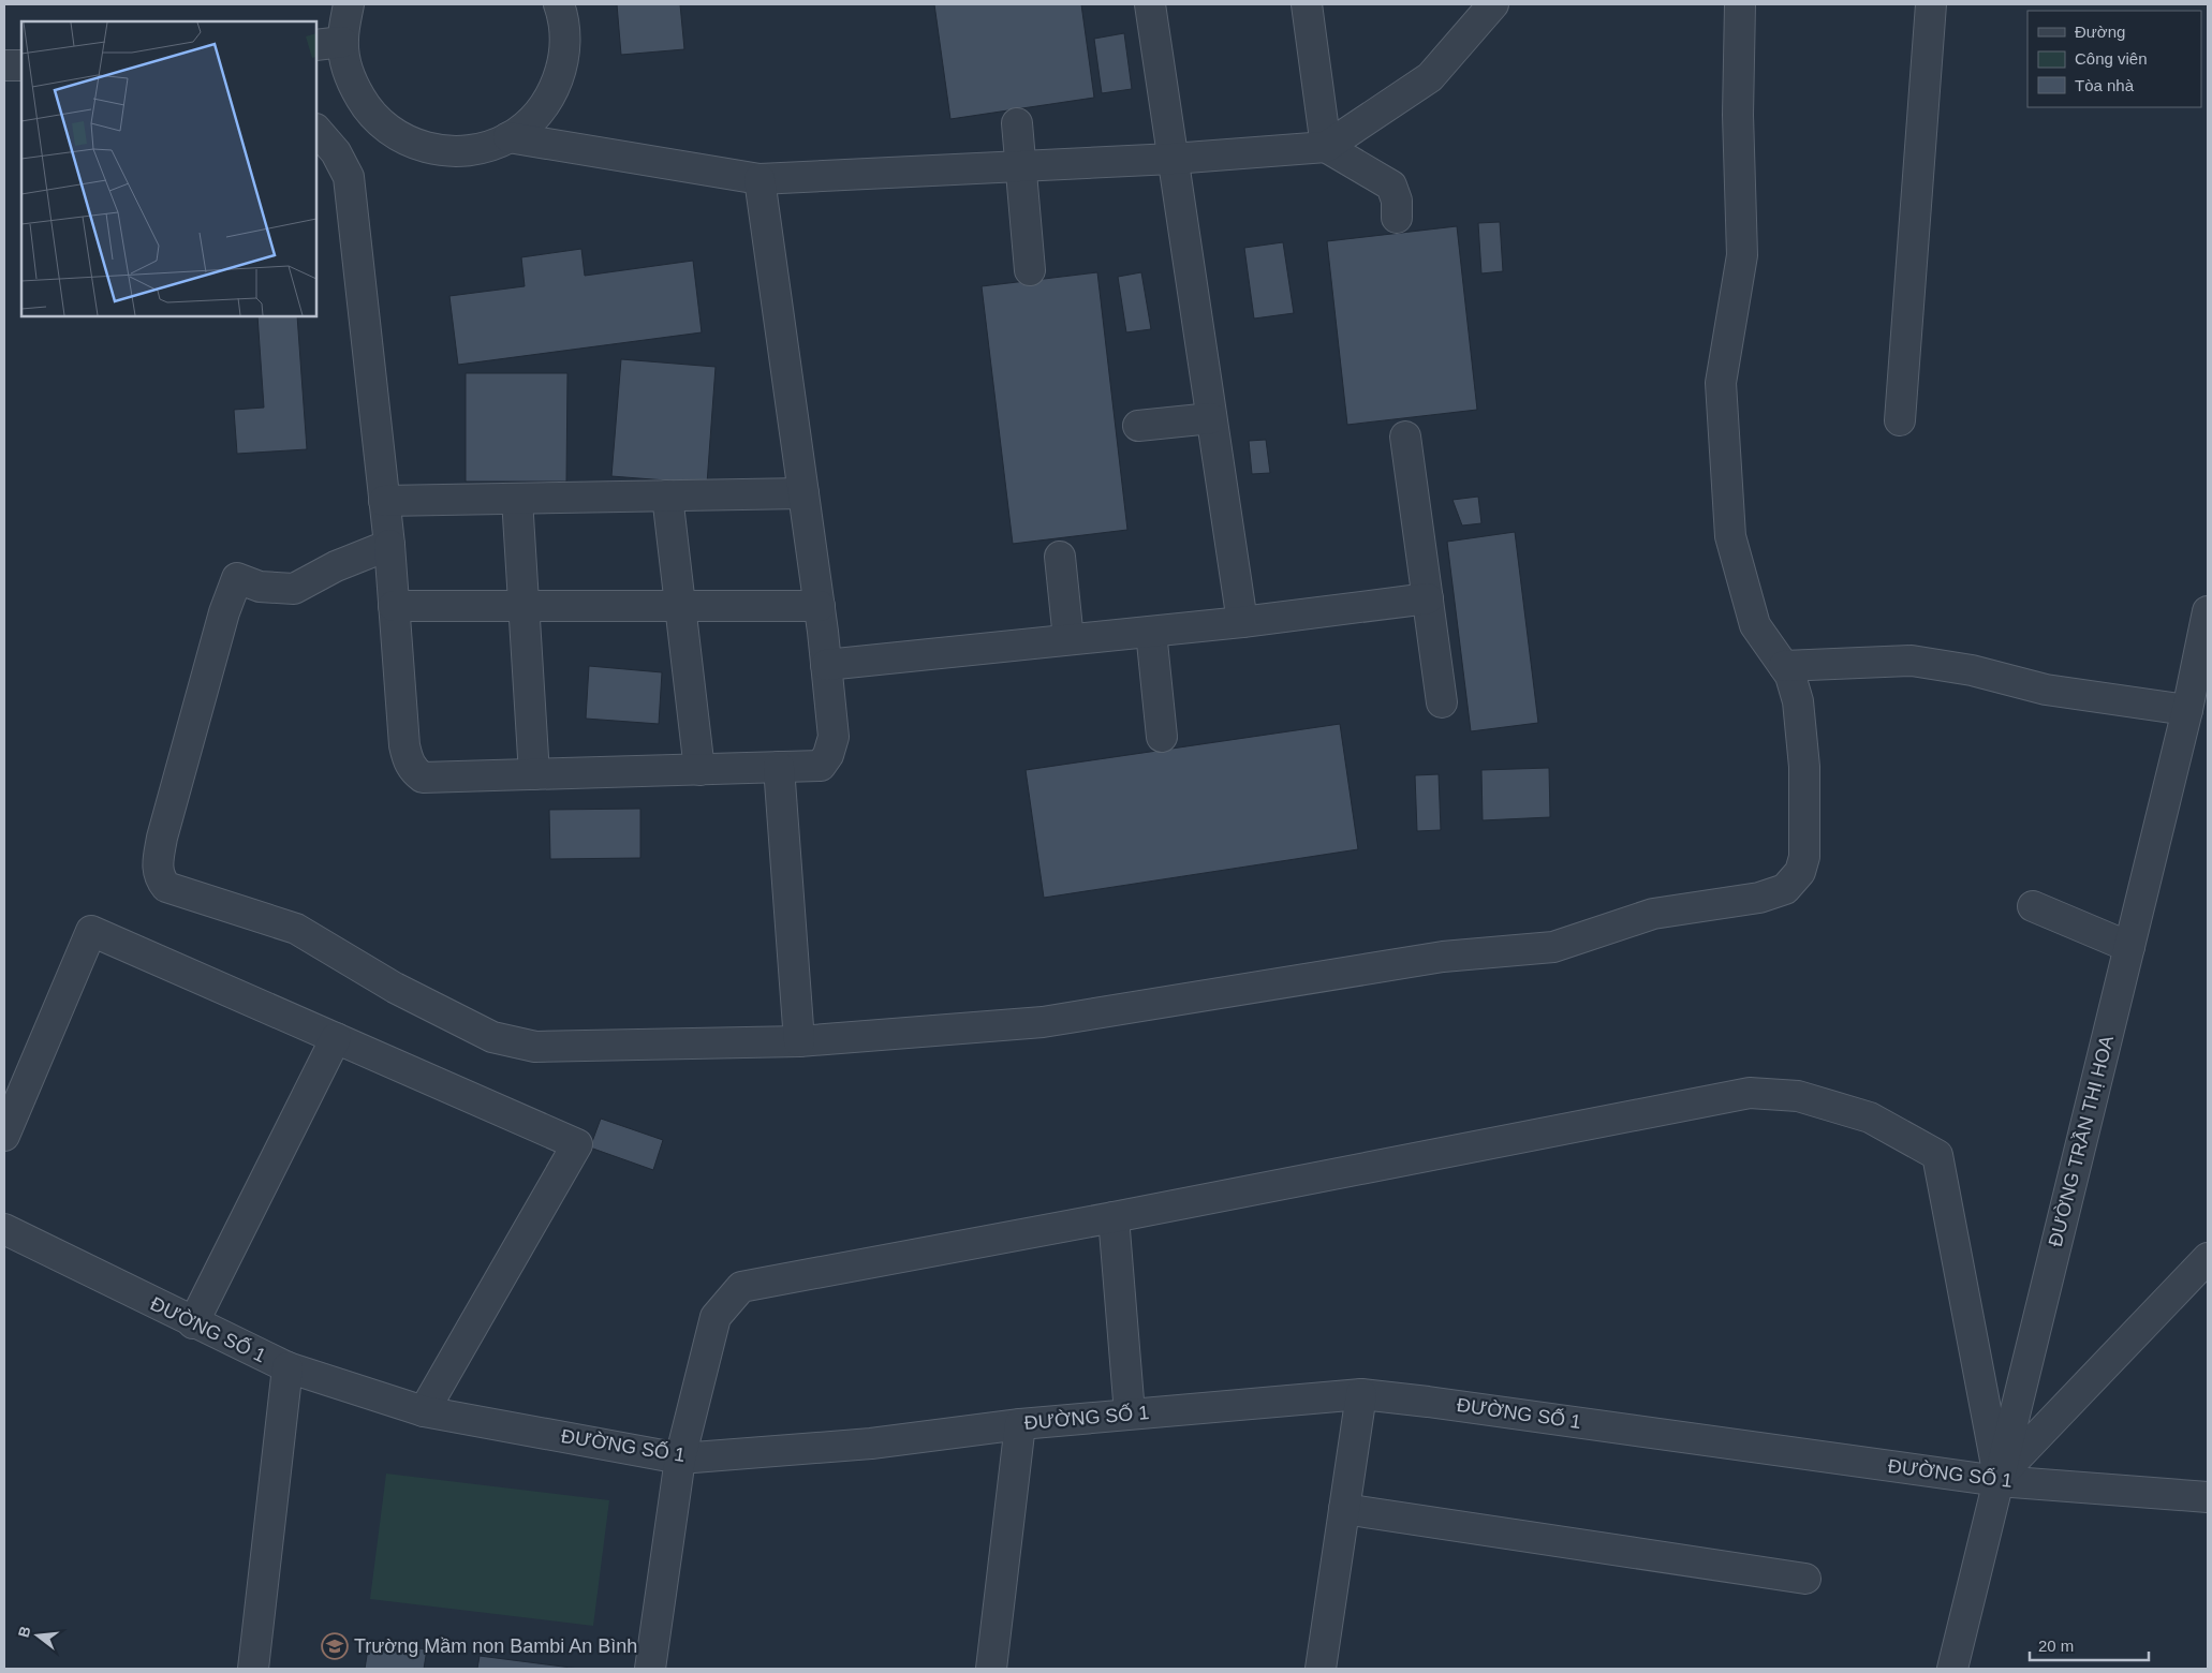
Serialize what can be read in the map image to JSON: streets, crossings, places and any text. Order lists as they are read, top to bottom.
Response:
{
  "streets": {
    "street": ["ĐƯỜNG TRẦN THỊ HOA", "ĐƯỜNG SỐ 1"]
  },
  "crossings": [
    ["ĐƯỜNG TRẦN THỊ HOA", "ĐƯỜNG SỐ 1"]
  ],
  "places": {
    "school or university": ["Trường Mầm non Bambi An Bình"]
  },
  "legend": ["Đường", "Công viên", "Tòa nhà"],
  "scale_bar": "20 m",
  "north": "left"
}
